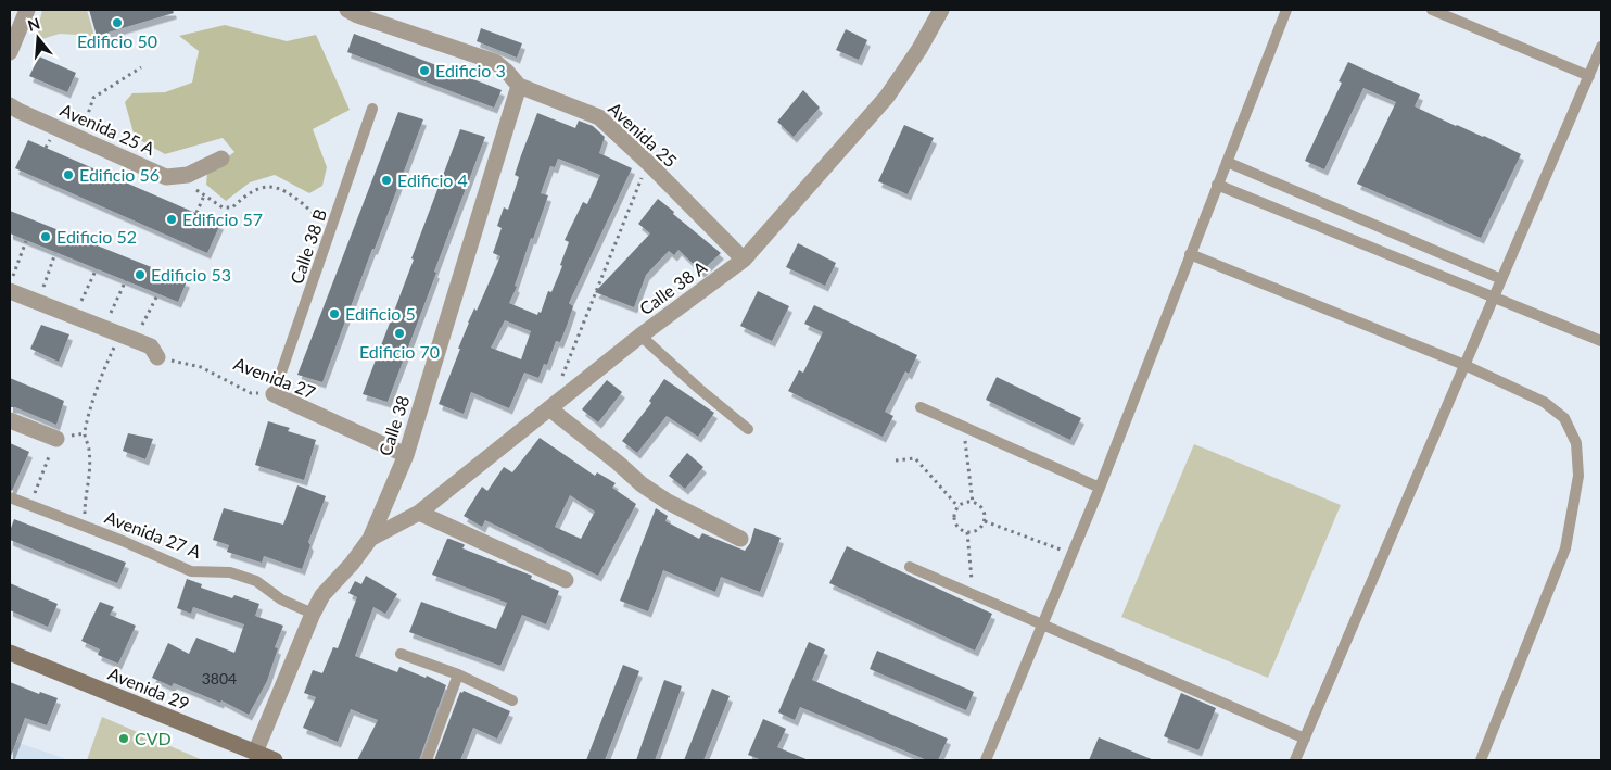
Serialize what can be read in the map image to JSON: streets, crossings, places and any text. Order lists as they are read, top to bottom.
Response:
{
  "streets": {
    "main road": ["Avenida 29"],
    "street": [
      "Avenida 25 A",
      "Avenida 25",
      "Calle 38 A",
      "Avenida 27",
      "Calle 38"
    ],
    "lane": ["Calle 38 B", "Avenida 27 A"]
  },
  "crossings": [
    ["Avenida 25", "Calle 38 A"],
    ["Avenida 25", "Calle 38"],
    ["Calle 38 B", "Avenida 27"],
    ["Calle 38 A", "Calle 38"],
    ["Avenida 27", "Calle 38"],
    ["Calle 38", "Avenida 27 A"],
    ["Calle 38", "Avenida 29"]
  ],
  "places": [
    "Edificio 50",
    "Edificio 3",
    "Edificio 56",
    "Edificio 4",
    "Edificio 57",
    "Edificio 52",
    "Edificio 53",
    "Edificio 5",
    "Edificio 70",
    "CVD"
  ],
  "house_numbers": ["3804"],
  "north": "top"
}
